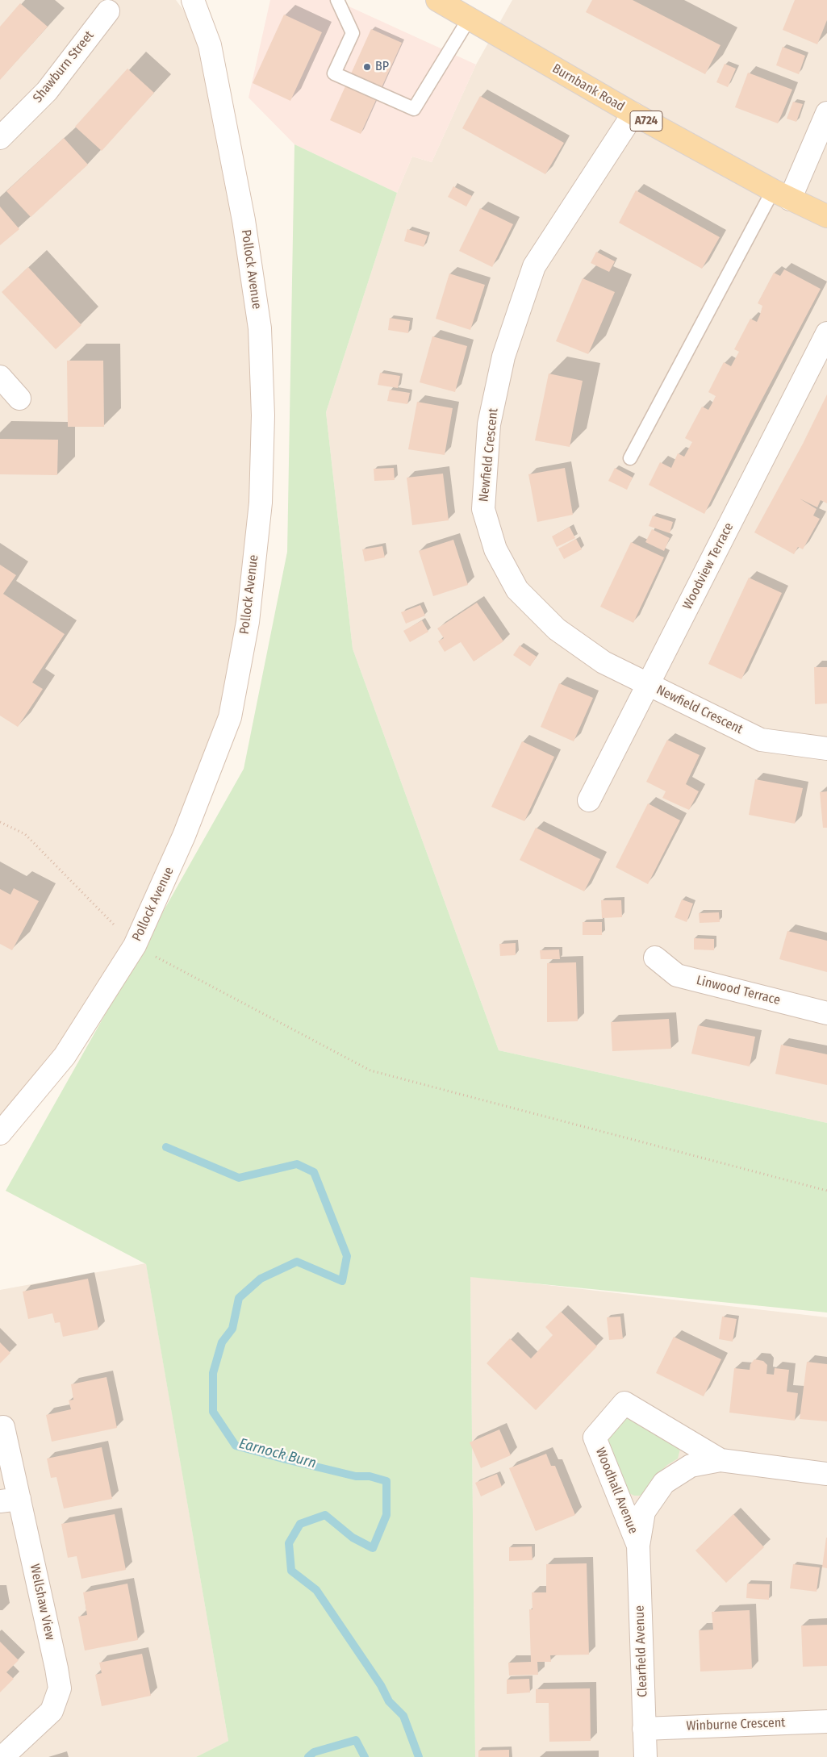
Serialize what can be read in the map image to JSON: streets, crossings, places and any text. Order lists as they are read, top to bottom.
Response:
{
  "streets": {
    "main road": ["Burnbank Road", "A724"],
    "street": [
      "Shawburn Street",
      "Pollock Avenue",
      "Newfield Crescent",
      "Woodview Terrace",
      "Linwood Terrace",
      "Woodhall Avenue",
      "Wellshaw View",
      "Clearfield Avenue",
      "Winburne Crescent"
    ]
  },
  "crossings": [
    ["Burnbank Road", "Newfield Crescent"],
    ["Newfield Crescent", "Woodview Terrace"],
    ["Woodhall Avenue", "Clearfield Avenue"],
    ["Clearfield Avenue", "Winburne Crescent"]
  ],
  "water": ["Earnock Burn"],
  "places": ["BP"]
}
